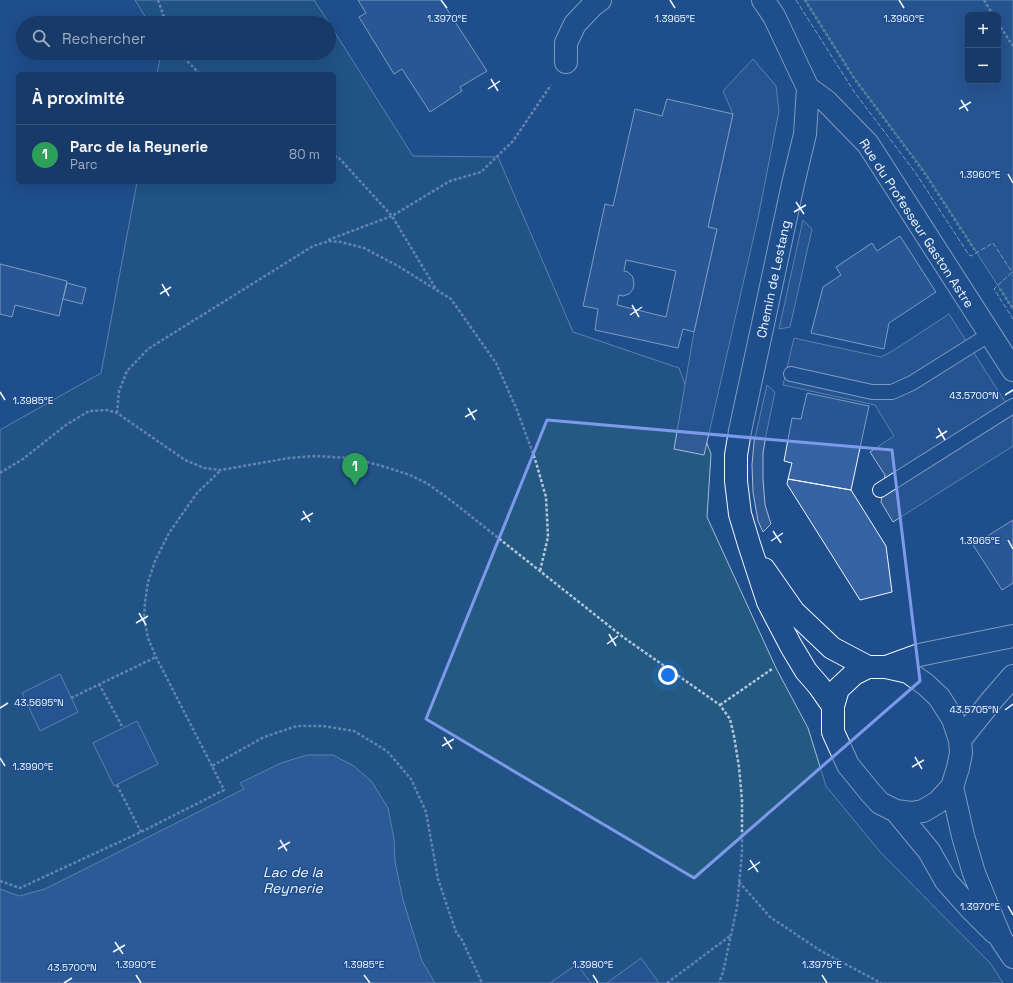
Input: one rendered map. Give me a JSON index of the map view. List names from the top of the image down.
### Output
{
  "streets": {
    "street": ["Rue du Professeur Gaston Astre", "Chemin de Lestang"]
  },
  "crossings": [
    ["Rue du Professeur Gaston Astre", "Chemin de Lestang"]
  ],
  "water": ["Lac de la Reynerie"],
  "page": {
    "map_buttons": ["+", "−"],
    "search": "Rechercher",
    "heading": "À proximité",
    "list": [
      {
        "mark": "1",
        "name": "Parc de la Reynerie",
        "note": "Parc",
        "value": "80 m"
      }
    ],
    "pins": "1"
  },
  "coordinates": [
    "1.3970°E",
    "1.3965°E",
    "1.3960°E",
    "43.5700°N",
    "1.3985°E",
    "43.5695°N",
    "43.5705°N",
    "1.3990°E",
    "1.3980°E",
    "1.3975°E"
  ]
}
